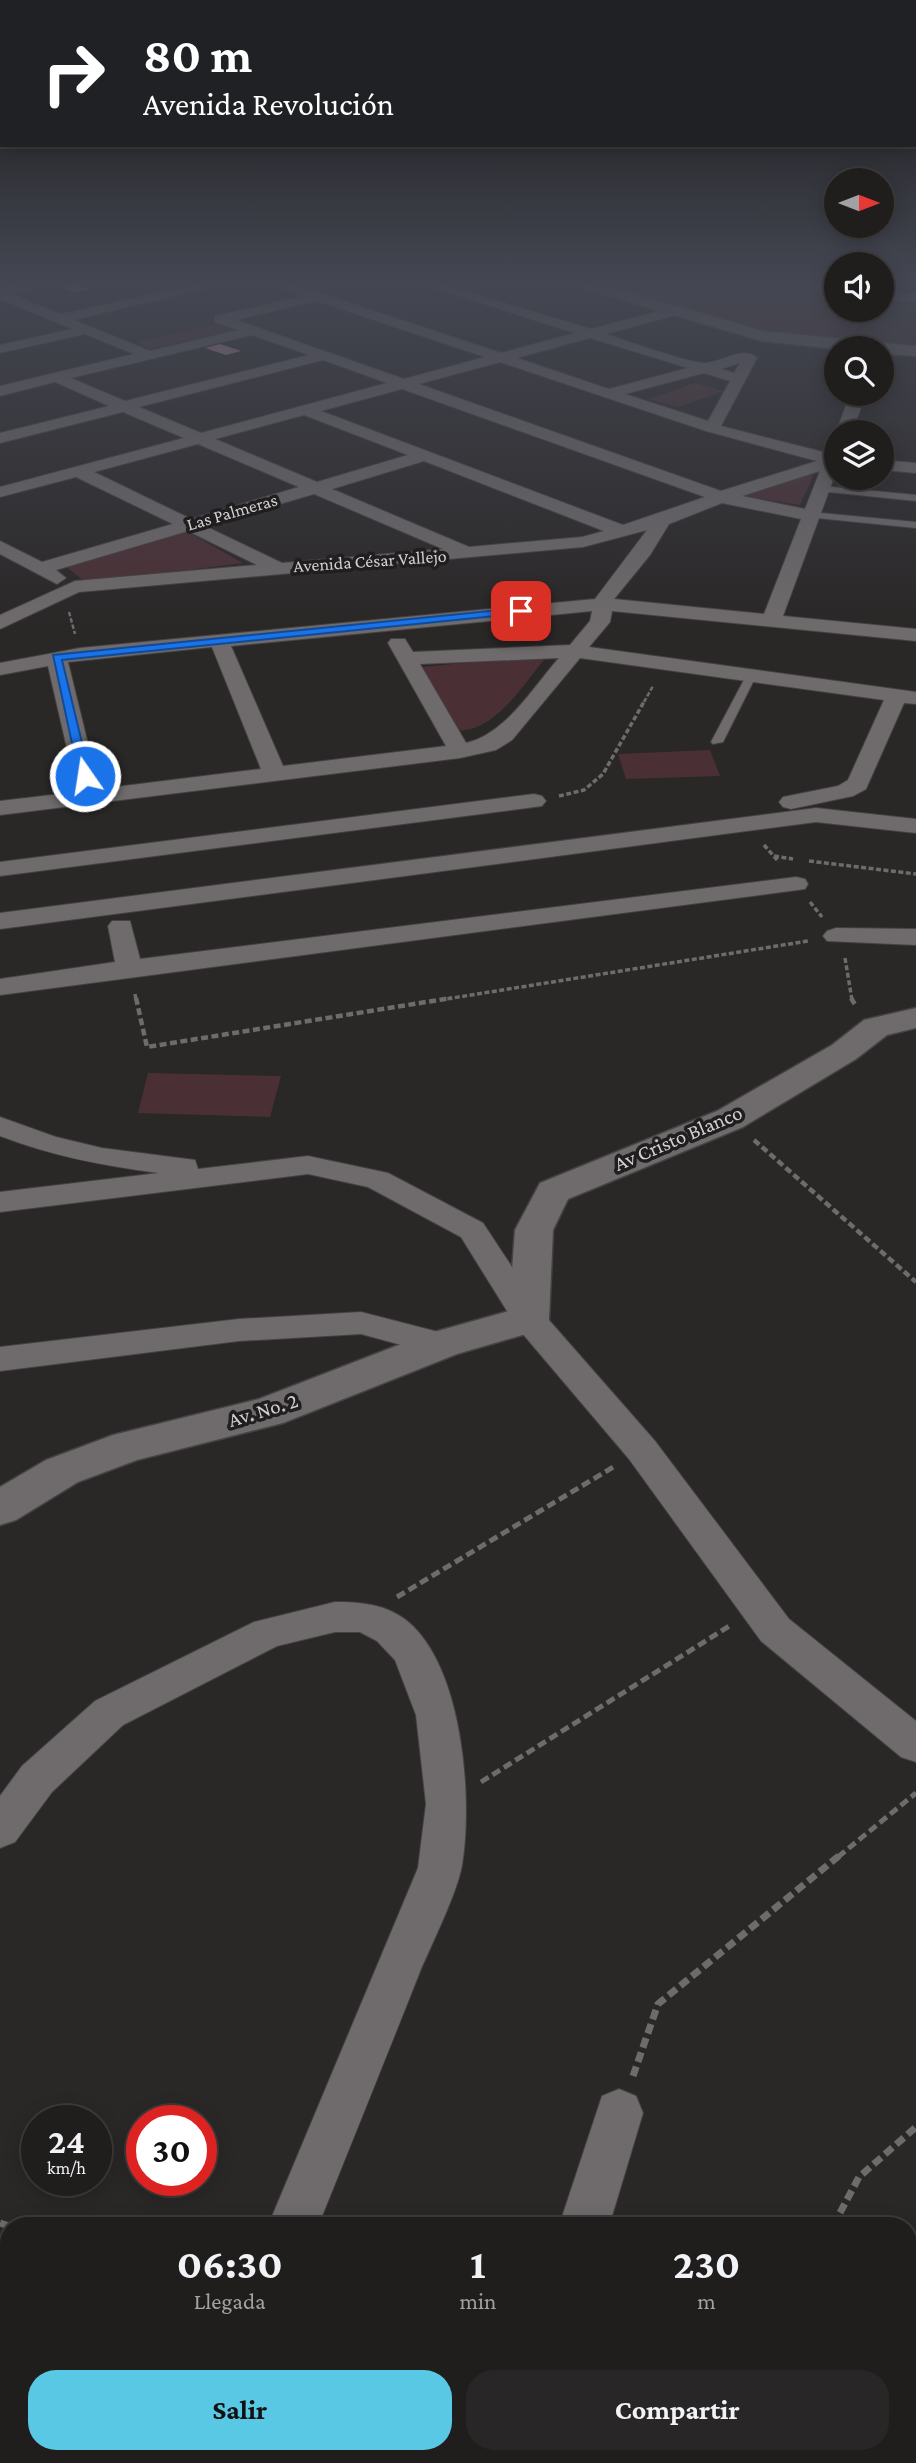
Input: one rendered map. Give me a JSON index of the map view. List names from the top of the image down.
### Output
{
  "streets": {
    "street": [
      "Las Palmeras",
      "Avenida César Vallejo",
      "Av Cristo Blanco",
      "Av. No. 2"
    ]
  },
  "crossings": [
    ["Av Cristo Blanco", "Av. No. 2"]
  ],
  "north": "right",
  "page": {
    "turn": ["80 m", "Avenida Revolución"],
    "speed": "24 km/h",
    "limit": "30",
    "eta": [
      "06:30",
      "Llegada",
      "1",
      "min",
      "230",
      "m"
    ],
    "buttons": ["Salir", "Compartir"]
  }
}
